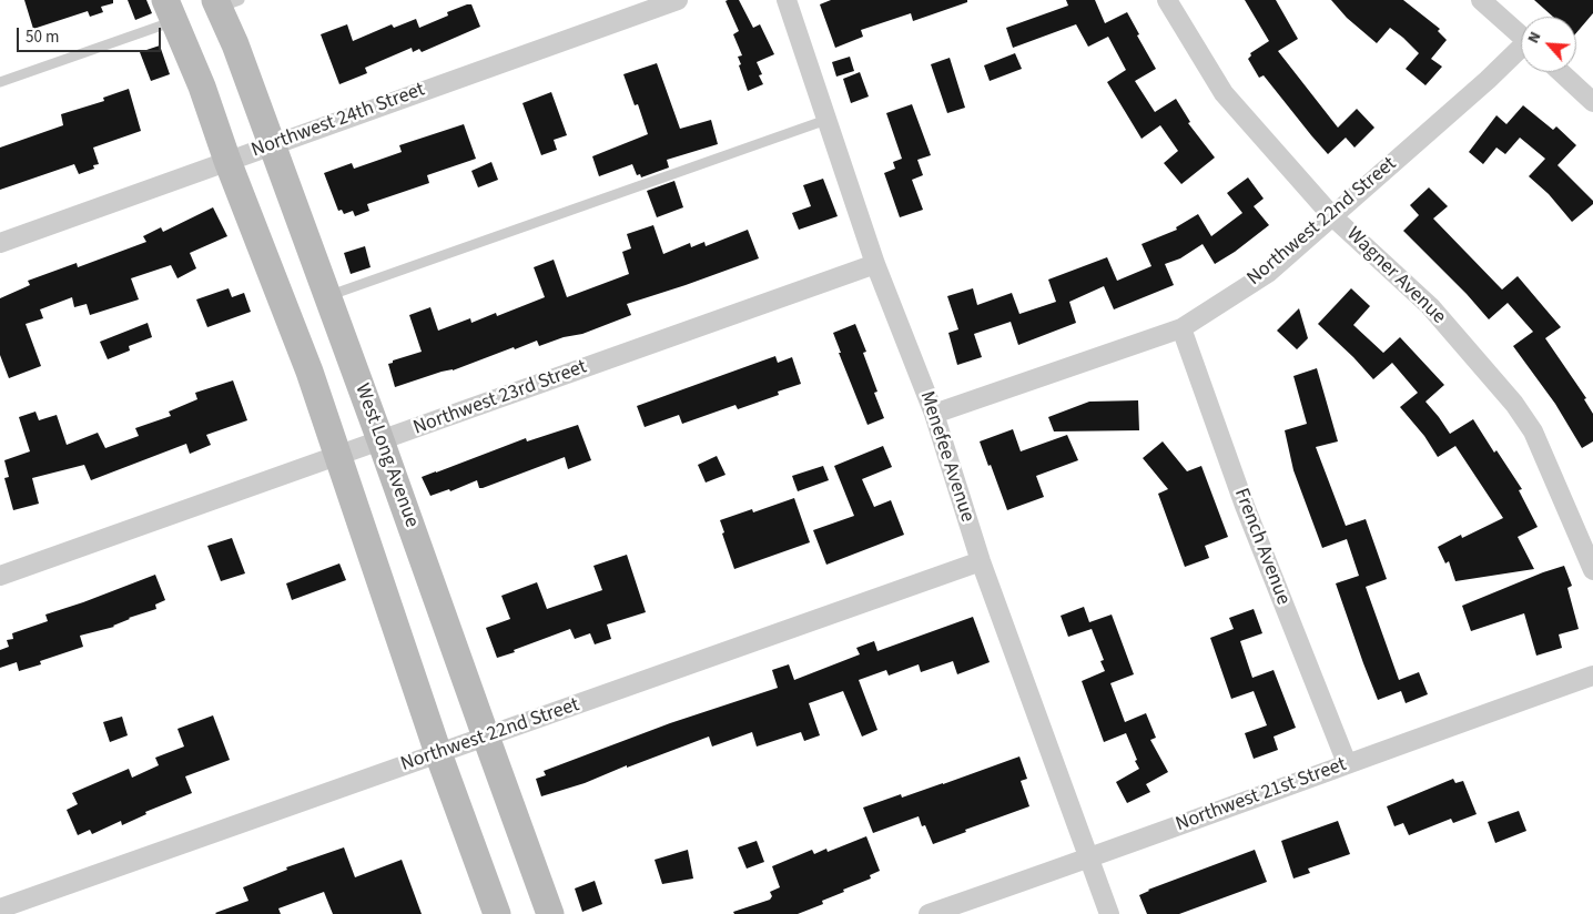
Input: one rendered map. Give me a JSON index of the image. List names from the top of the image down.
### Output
{
  "streets": {
    "main road": ["West Long Avenue"],
    "street": [
      "Northwest 24th Street",
      "Northwest 22nd Street",
      "Wagner Avenue",
      "Northwest 23rd Street",
      "Menefee Avenue",
      "French Avenue",
      "Northwest 21st Street"
    ]
  },
  "crossings": [
    ["Northwest 24th Street", "West Long Avenue"],
    ["Northwest 22nd Street", "Wagner Avenue"],
    ["Northwest 22nd Street", "West Long Avenue"],
    ["Northwest 22nd Street", "Menefee Avenue"],
    ["Northwest 22nd Street", "French Avenue"],
    ["Northwest 23rd Street", "West Long Avenue"],
    ["Northwest 23rd Street", "Menefee Avenue"],
    ["Menefee Avenue", "Northwest 21st Street"],
    ["French Avenue", "Northwest 21st Street"]
  ],
  "scale_bar": "50 m",
  "north": "top left"
}
